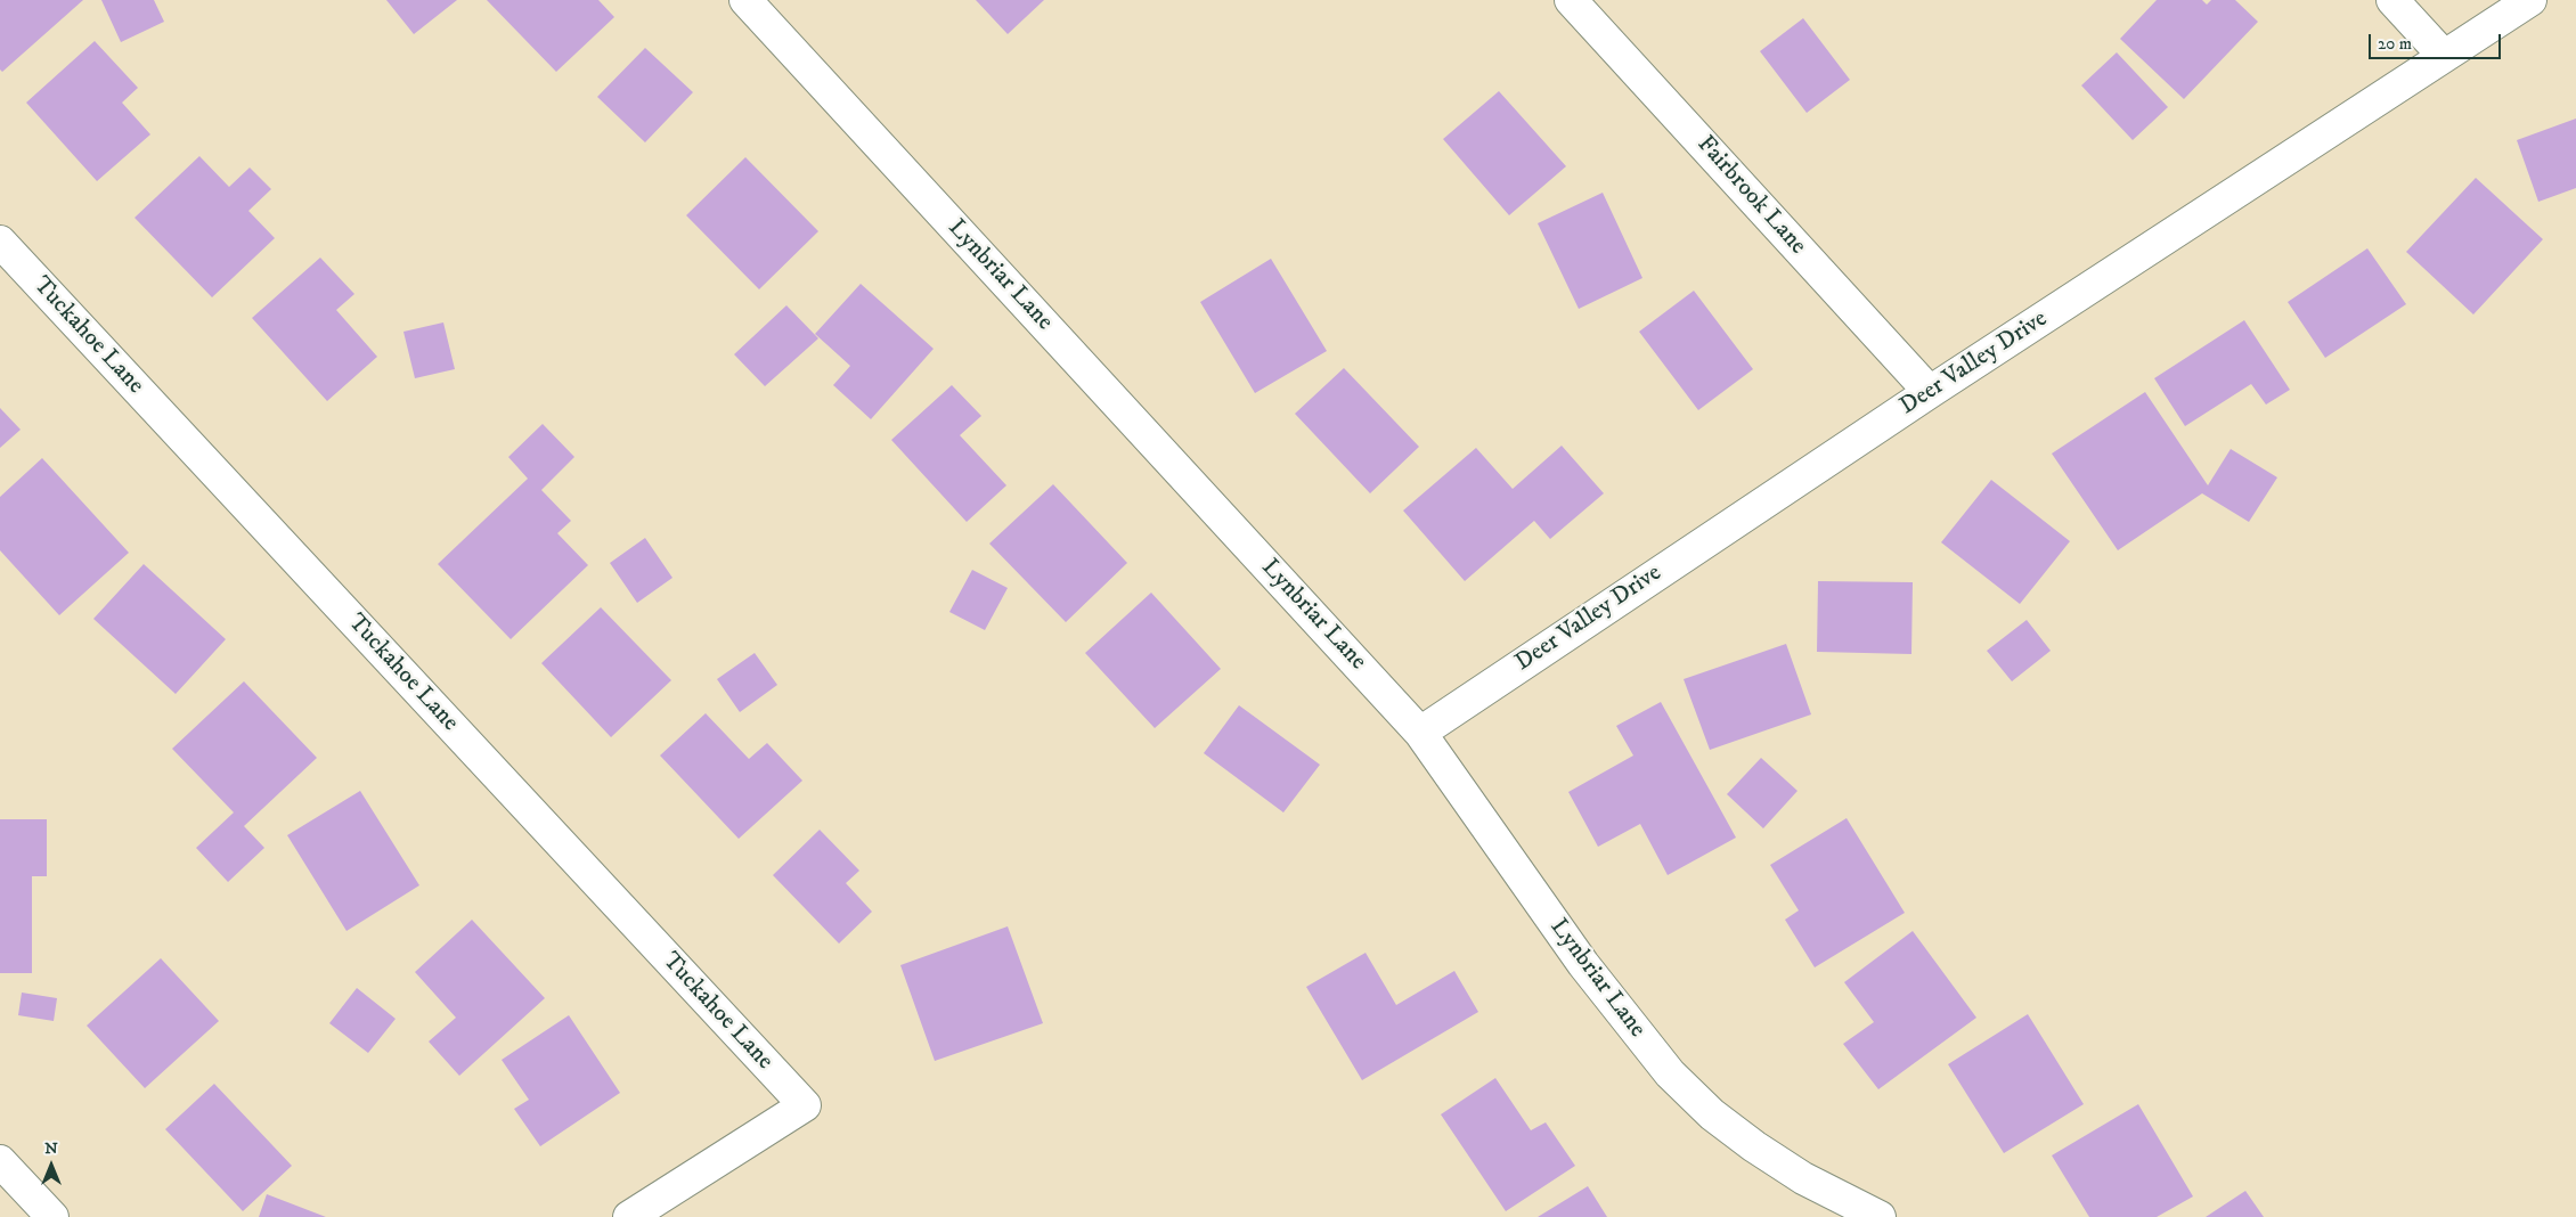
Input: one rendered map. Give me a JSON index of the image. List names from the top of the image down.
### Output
{
  "streets": {
    "street": [
      "Fairbrook Lane",
      "Lynbriar Lane",
      "Tuckahoe Lane",
      "Deer Valley Drive"
    ]
  },
  "crossings": [
    ["Fairbrook Lane", "Deer Valley Drive"],
    ["Lynbriar Lane", "Deer Valley Drive"]
  ],
  "scale_bar": "20 m",
  "north": "top"
}
